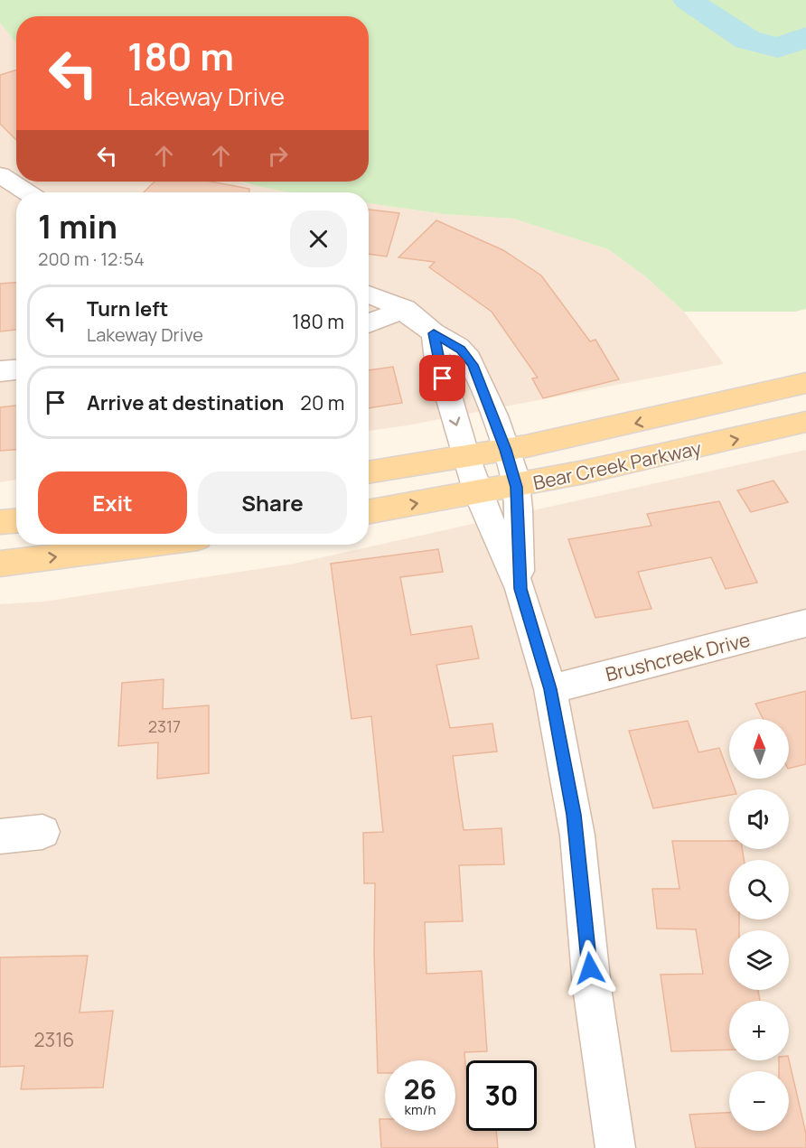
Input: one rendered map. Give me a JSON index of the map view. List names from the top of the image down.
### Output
{
  "streets": {
    "main road": ["Bear Creek Parkway"],
    "street": ["Brushcreek Drive"]
  },
  "house_numbers": ["2317", "2316"],
  "north": "top",
  "page": {
    "turn": ["180 m", "Lakeway Drive"],
    "heading": ["1 min", "200 m · 12:54"],
    "list": [
      {
        "name": "Turn left",
        "note": "Lakeway Drive",
        "value": "180 m"
      },
      {
        "name": "Arrive at destination",
        "value": "20 m"
      }
    ],
    "buttons": ["Exit", "Share"],
    "map_buttons": ["+", "−"],
    "speed": "26 km/h",
    "limit": "30"
  }
}
